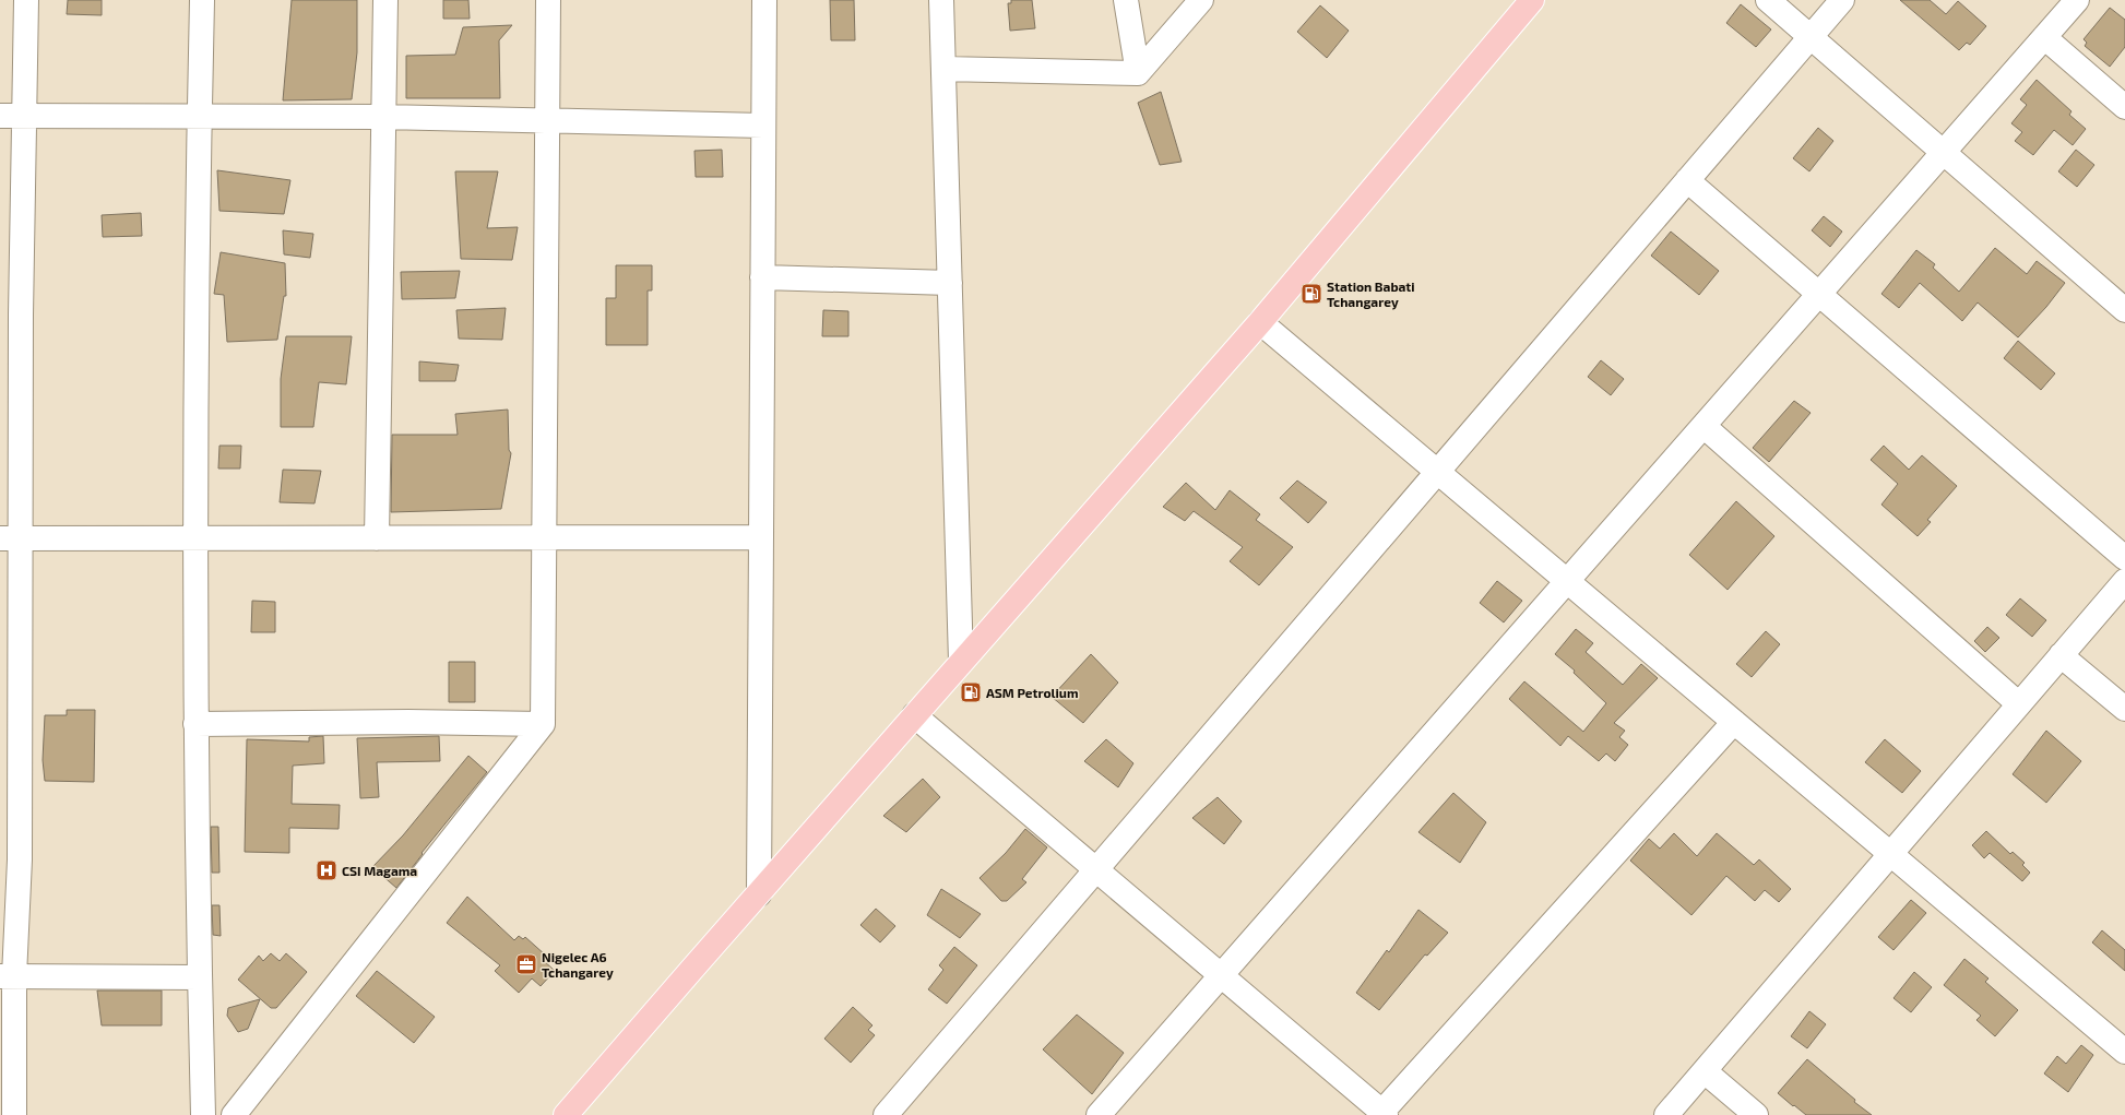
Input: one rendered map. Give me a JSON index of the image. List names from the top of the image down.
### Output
{
  "places": {
    "fuel station": ["Station Babati Tchangarey", "ASM Petrolium"],
    "hospital": ["CSI Magama"],
    "office": ["Nigelec A6 Tchangarey"]
  }
}
